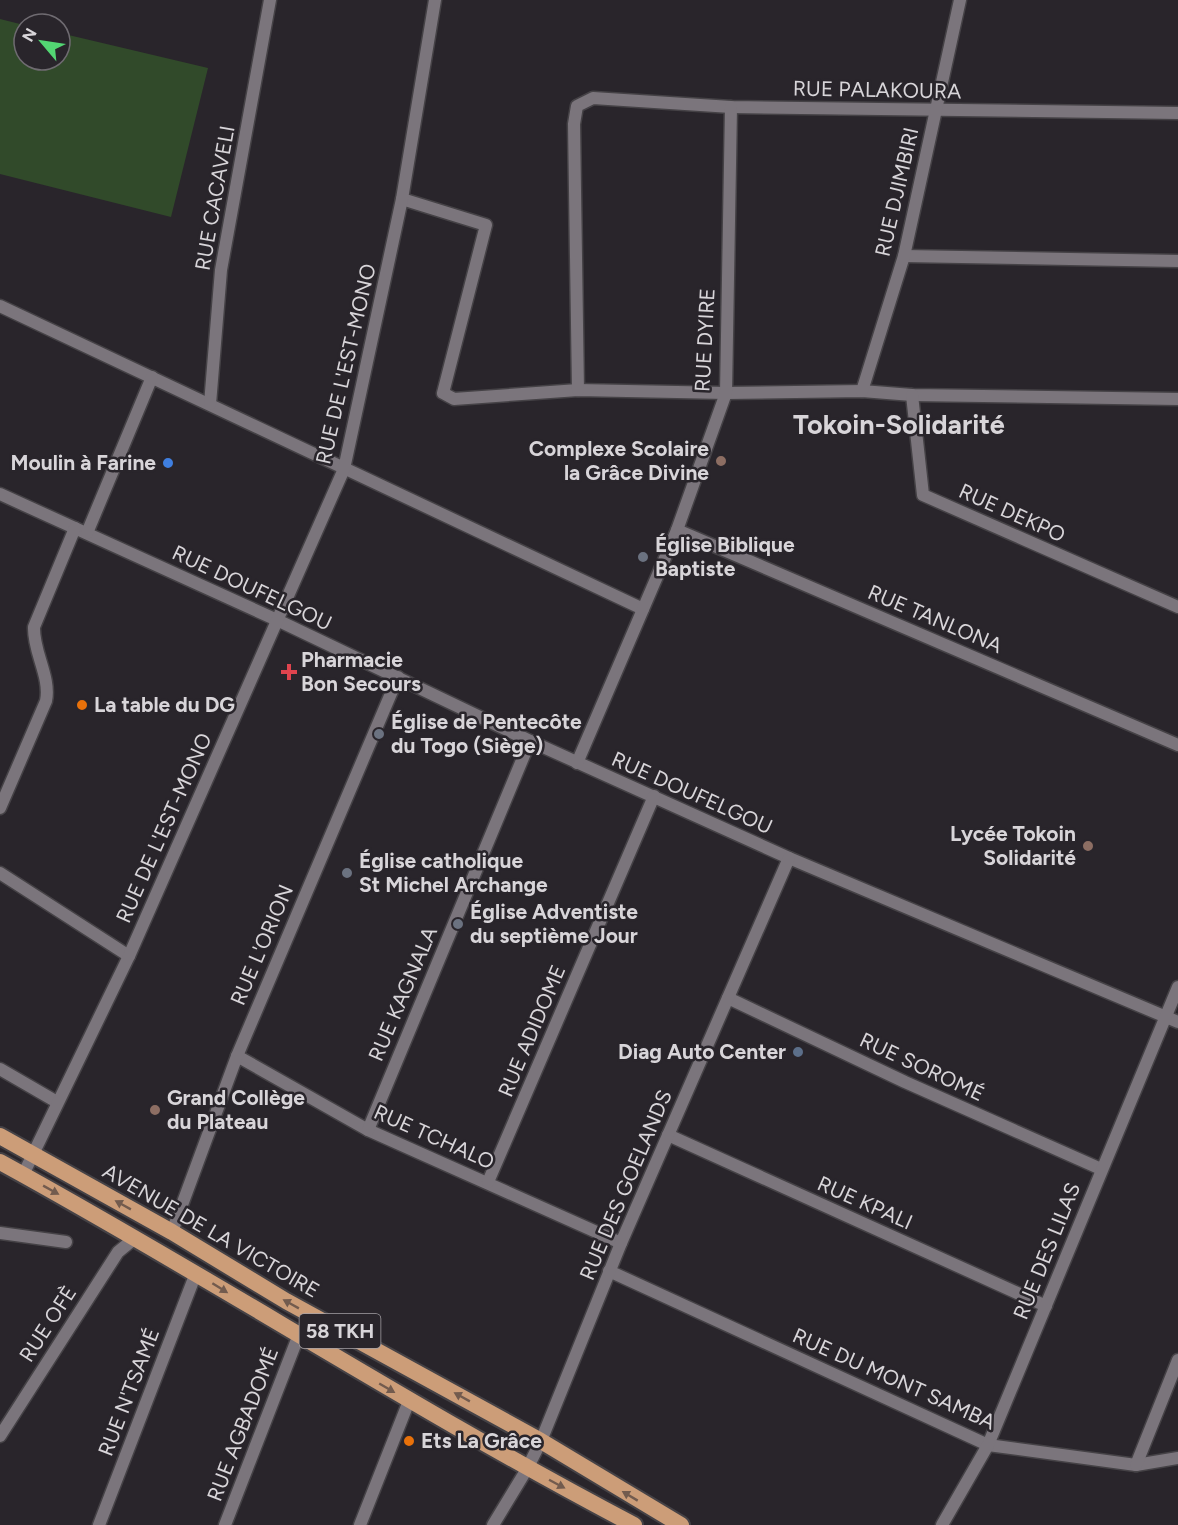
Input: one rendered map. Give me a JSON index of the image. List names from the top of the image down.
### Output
{
  "streets": {
    "highway": ["AVENUE DE LA VICTOIRE", "58 TKH"],
    "street": [
      "RUE PALAKOURA",
      "RUE DJIMBIRI",
      "RUE CACAVELI",
      "RUE DYIRE",
      "RUE DE L'EST-MONO",
      "RUE DEKPO",
      "RUE DOUFELGOU",
      "RUE TANLONA",
      "RUE L'ORION",
      "RUE KAGNALA",
      "RUE ADIDOME",
      "RUE SOROMÉ",
      "RUE TCHALO",
      "RUE DES GOELANDS",
      "RUE KPALI",
      "RUE DES LILAS",
      "RUE OFÈ",
      "RUE DU MONT SAMBA",
      "RUE N'TSAMÉ",
      "RUE AGBADOMÉ"
    ]
  },
  "crossings": [
    ["RUE PALAKOURA", "RUE DJIMBIRI"],
    ["RUE PALAKOURA", "RUE DYIRE"],
    ["RUE DYIRE", "RUE DOUFELGOU"],
    ["RUE DYIRE", "RUE TANLONA"],
    ["RUE DE L'EST-MONO", "RUE DOUFELGOU"],
    ["RUE DE L'EST-MONO", "AVENUE DE LA VICTOIRE"],
    ["RUE DOUFELGOU", "RUE L'ORION"],
    ["RUE DOUFELGOU", "RUE KAGNALA"],
    ["RUE DOUFELGOU", "RUE ADIDOME"],
    ["RUE DOUFELGOU", "RUE DES GOELANDS"],
    ["RUE DOUFELGOU", "RUE DES LILAS"],
    ["RUE L'ORION", "RUE TCHALO"],
    ["RUE L'ORION", "AVENUE DE LA VICTOIRE"],
    ["RUE KAGNALA", "RUE TCHALO"],
    ["RUE ADIDOME", "RUE TCHALO"],
    ["RUE SOROMÉ", "RUE DES GOELANDS"],
    ["RUE SOROMÉ", "RUE DES LILAS"],
    ["RUE TCHALO", "RUE DES GOELANDS"],
    ["RUE DES GOELANDS", "RUE KPALI"],
    ["RUE DES GOELANDS", "AVENUE DE LA VICTOIRE"],
    ["RUE DES GOELANDS", "RUE DU MONT SAMBA"],
    ["RUE KPALI", "RUE DES LILAS"],
    ["AVENUE DE LA VICTOIRE", "RUE OFÈ"],
    ["AVENUE DE LA VICTOIRE", "RUE N'TSAMÉ"],
    ["AVENUE DE LA VICTOIRE", "RUE AGBADOMÉ"],
    ["RUE DES LILAS", "RUE DU MONT SAMBA"]
  ],
  "districts": ["Tokoin-Solidarité"],
  "places": {
    "other": [
      "Complexe Scolaire la Grâce Divine",
      "Moulin à Farine",
      "Église Biblique Baptiste",
      "La table du DG",
      "Église de Pentecôte du Togo (Siège)",
      "Lycée Tokoin Solidarité",
      "Église catholique St Michel Archange",
      "Église Adventiste du septième Jour",
      "Diag Auto Center",
      "Grand Collège du Plateau",
      "Ets La Grâce"
    ],
    "health": ["Pharmacie Bon Secours"]
  },
  "north": "top left"
}
